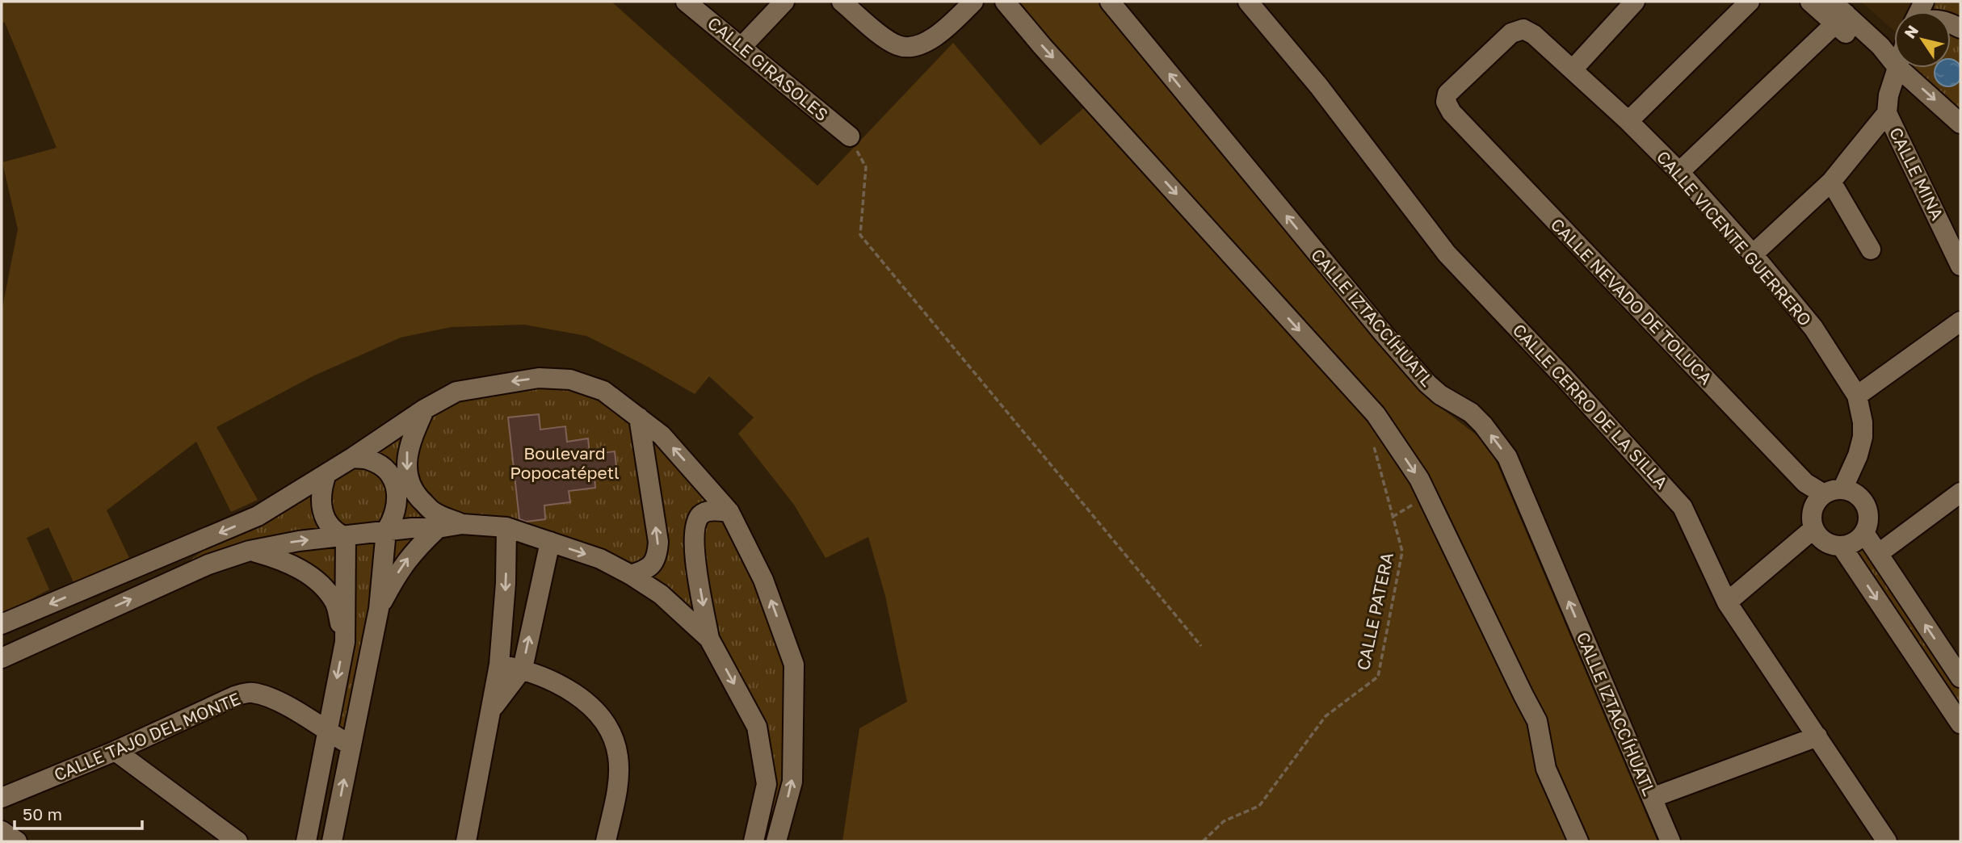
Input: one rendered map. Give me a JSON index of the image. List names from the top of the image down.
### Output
{
  "streets": {
    "street": [
      "CALLE GIRASOLES",
      "CALLE MINA",
      "CALLE VICENTE GUERRERO",
      "CALLE NEVADO DE TOLUCA",
      "CALLE IZTACCÍHUATL",
      "CALLE CERRO DE LA SILLA",
      "CALLE TAJO DEL MONTE"
    ],
    "path": ["CALLE PATERA"]
  },
  "crossings": [
    ["CALLE VICENTE GUERRERO", "CALLE NEVADO DE TOLUCA"]
  ],
  "parks": ["Boulevard Popocatépetl"],
  "scale_bar": "50 m",
  "north": "top left"
}
